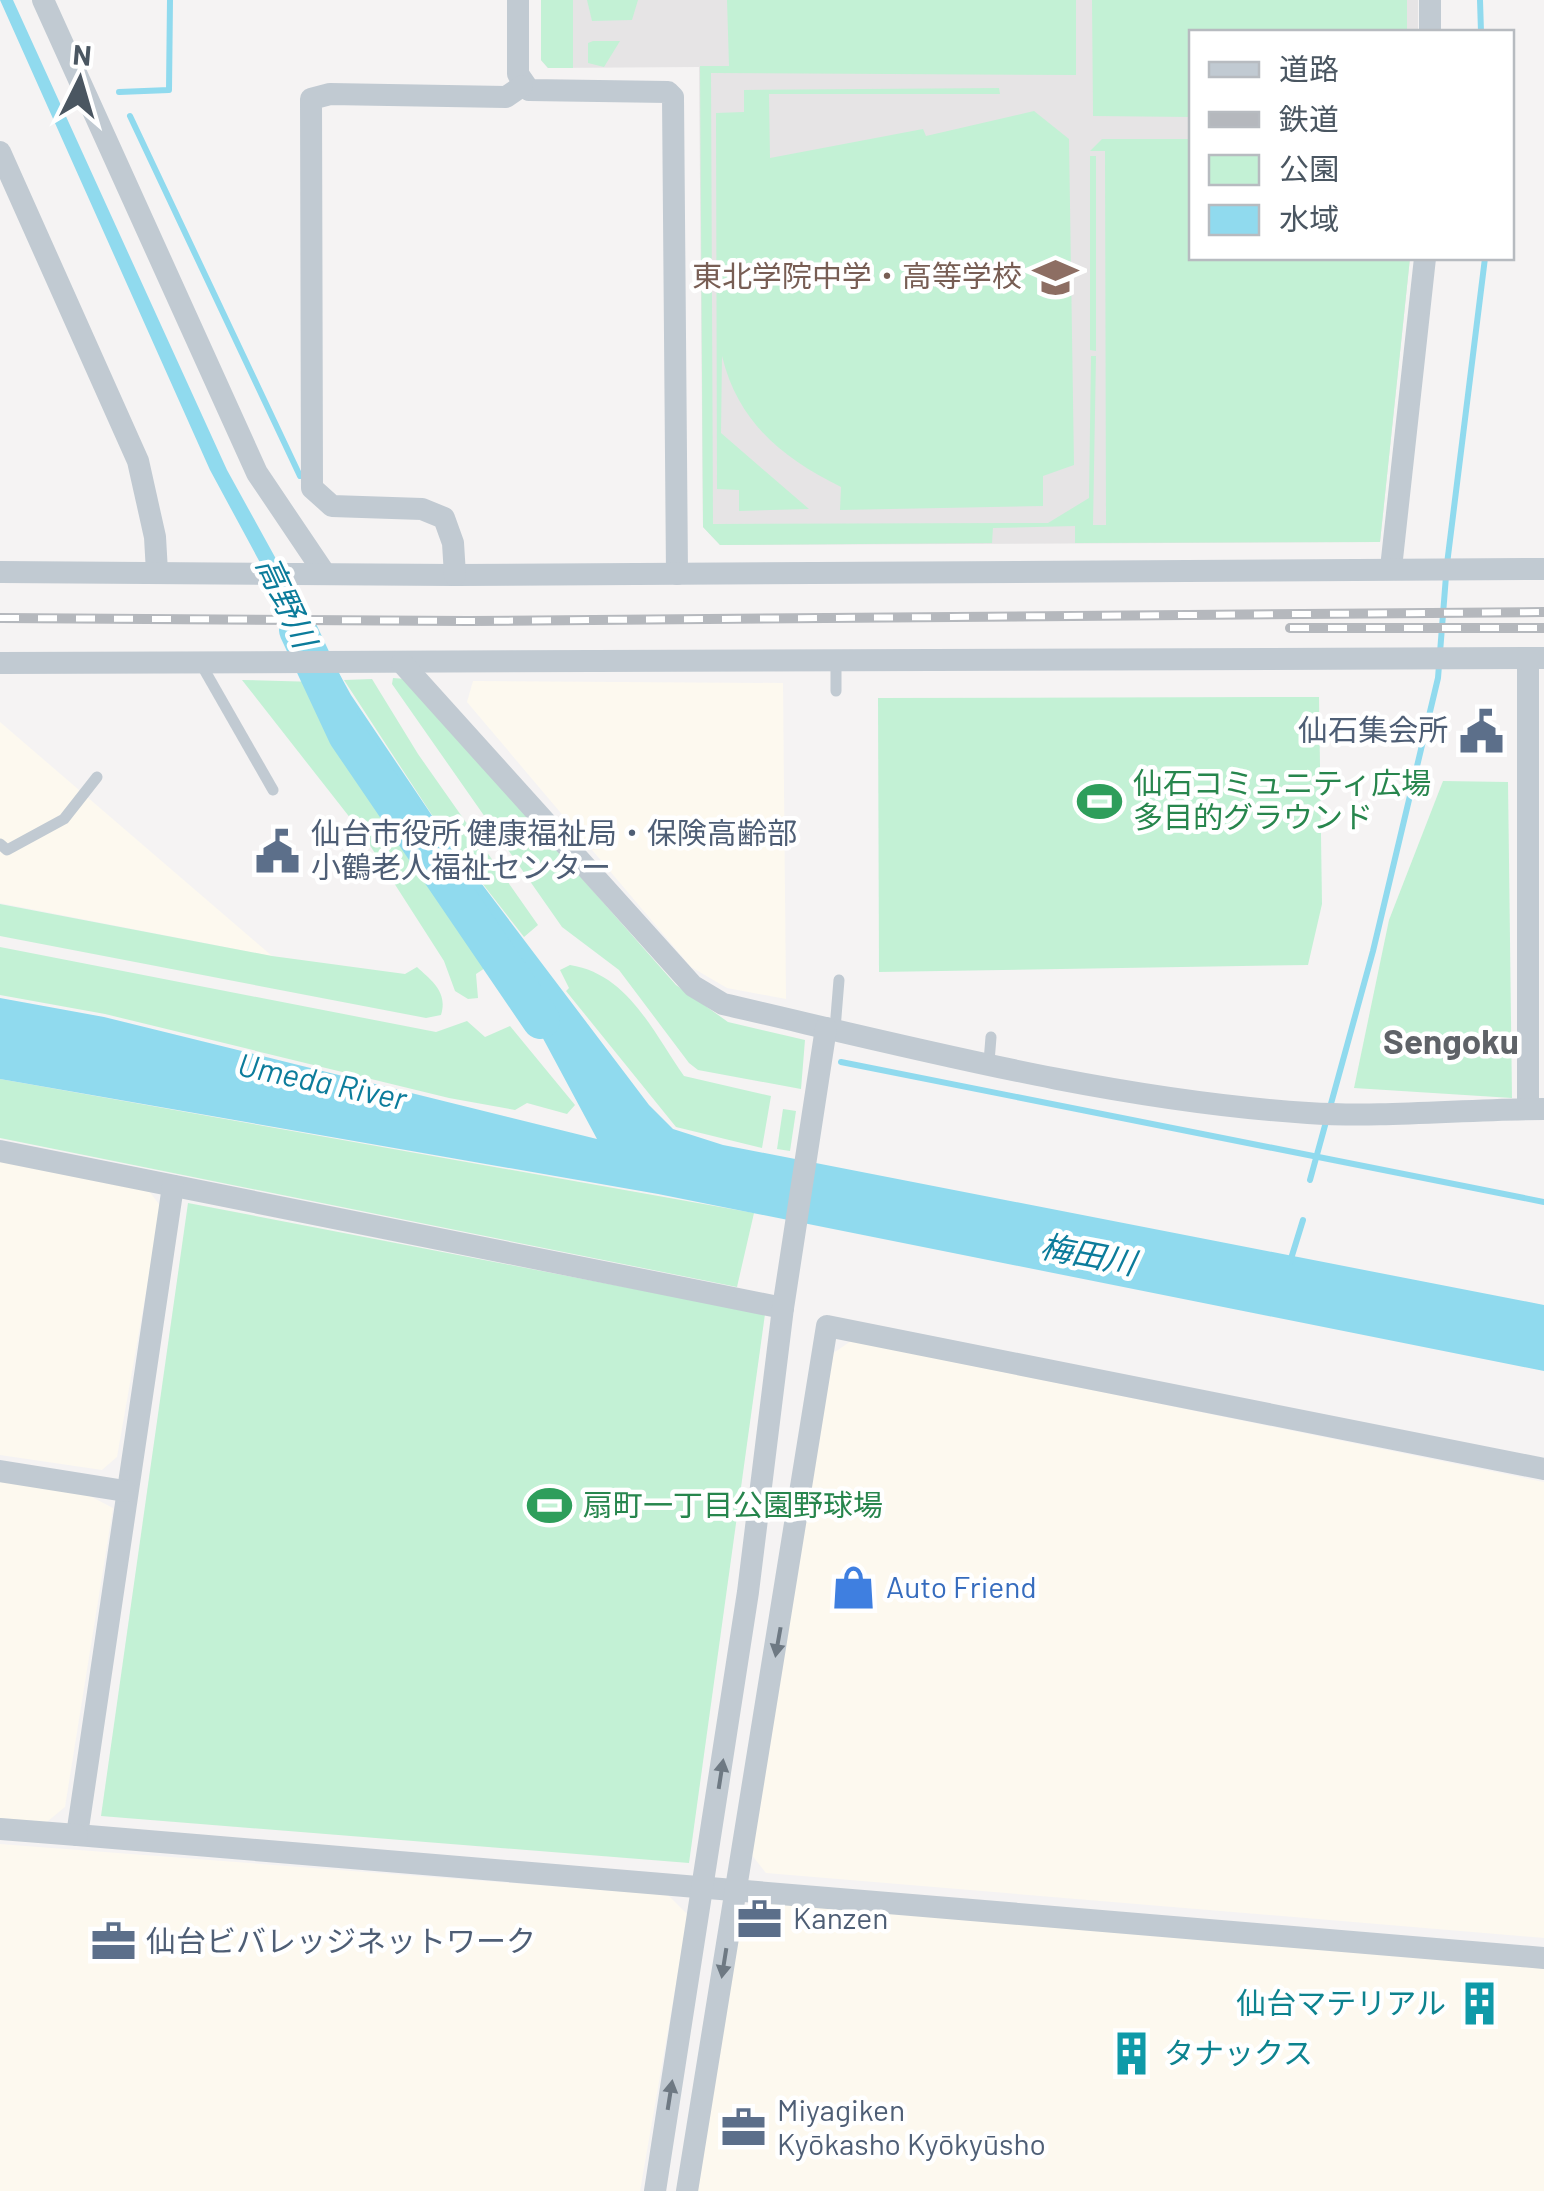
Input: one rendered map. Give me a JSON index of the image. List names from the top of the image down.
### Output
{
  "districts": ["Sengoku"],
  "water": ["高野川", "Umeda River", "梅田川"],
  "places": {
    "school or university": ["東北学院中学・高等学校"],
    "public building": ["仙石集会所", "仙台市役所 健康福祉局・保険高齢部 小鶴老人福祉センター"],
    "sports": ["仙石コミュニティ広場 多目的グラウンド", "扇町一丁目公園野球場"],
    "shop": ["Auto Friend"],
    "office": ["Kanzen", "仙台ビバレッジネットワーク", "Miyagiken Kyōkasho Kyōkyūsho"],
    "building": ["仙台マテリアル", "タナックス"]
  },
  "legend": [
    "道路",
    "鉄道",
    "公園",
    "水域"
  ],
  "north": "top"
}
